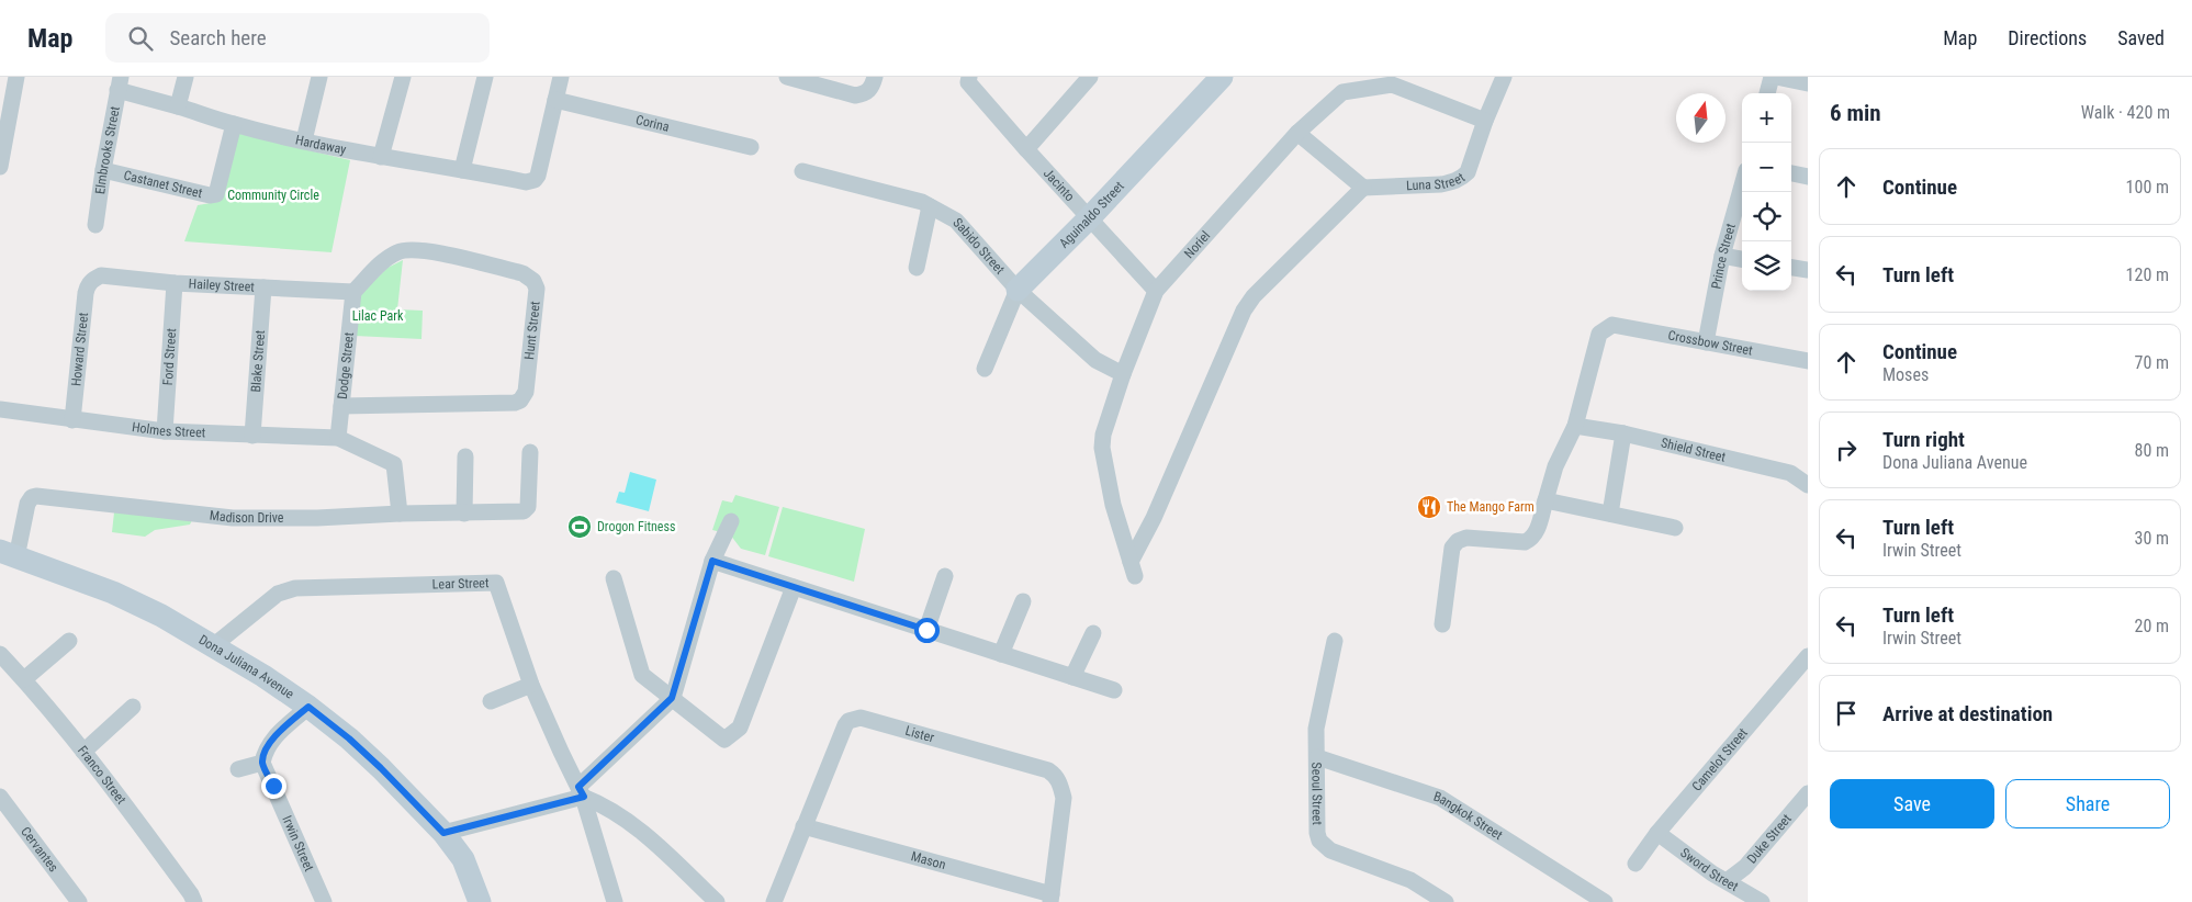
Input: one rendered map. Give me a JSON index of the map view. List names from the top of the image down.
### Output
{
  "streets": {
    "street": [
      "Corina",
      "Hardaway",
      "Elmbrooks Street",
      "Luna Street",
      "Castanet Street",
      "Jacinto",
      "Aguinaldo Street",
      "Noriel",
      "Sabido Street",
      "Prince Street",
      "Hailey Street",
      "Hunt Street",
      "Crossbow Street",
      "Howard Street",
      "Ford Street",
      "Blake Street",
      "Dodge Street",
      "Holmes Street",
      "Shield Street",
      "Madison Drive",
      "Lear Street",
      "Dona Juliana Avenue",
      "Lister",
      "Camelot Street",
      "Franco Street",
      "Seoul Street",
      "Bangkok Street",
      "Duke Street",
      "Irwin Street",
      "Cervantes",
      "Mason",
      "Sword Street"
    ]
  },
  "crossings": [
    ["Corina", "Hardaway"],
    ["Hardaway", "Elmbrooks Street"],
    ["Hardaway", "Castanet Street"],
    ["Elmbrooks Street", "Castanet Street"],
    ["Luna Street", "Noriel"],
    ["Jacinto", "Aguinaldo Street"],
    ["Jacinto", "Noriel"],
    ["Aguinaldo Street", "Sabido Street"],
    ["Noriel", "Sabido Street"],
    ["Prince Street", "Crossbow Street"],
    ["Hailey Street", "Hunt Street"],
    ["Hailey Street", "Howard Street"],
    ["Hailey Street", "Ford Street"],
    ["Hailey Street", "Blake Street"],
    ["Hailey Street", "Dodge Street"],
    ["Hunt Street", "Dodge Street"],
    ["Crossbow Street", "Shield Street"],
    ["Howard Street", "Holmes Street"],
    ["Ford Street", "Holmes Street"],
    ["Blake Street", "Holmes Street"],
    ["Dodge Street", "Holmes Street"],
    ["Madison Drive", "Dona Juliana Avenue"],
    ["Lear Street", "Dona Juliana Avenue"],
    ["Lister", "Mason"],
    ["Camelot Street", "Sword Street"],
    ["Seoul Street", "Bangkok Street"],
    ["Duke Street", "Sword Street"]
  ],
  "parks": ["Community Circle", "Lilac Park"],
  "places": {
    "restaurant": ["The Mango Farm"],
    "sports": ["Drogon Fitness"]
  },
  "north": "top",
  "page": {
    "header": "Map",
    "search": "Search here",
    "nav": ["Map", "Directions", "Saved"],
    "heading": ["6 min", "Walk · 420 m"],
    "map_buttons": ["+", "−"],
    "list": [
      ["Continue", "100 m"],
      ["Turn left", "120 m"],
      ["Continue", "Moses", "70 m"],
      ["Turn right", "Dona Juliana Avenue", "80 m"],
      ["Turn left", "Irwin Street", "30 m"],
      ["Turn left", "Irwin Street", "20 m"],
      "Arrive at destination"
    ],
    "buttons": ["Save", "Share"]
  }
}
